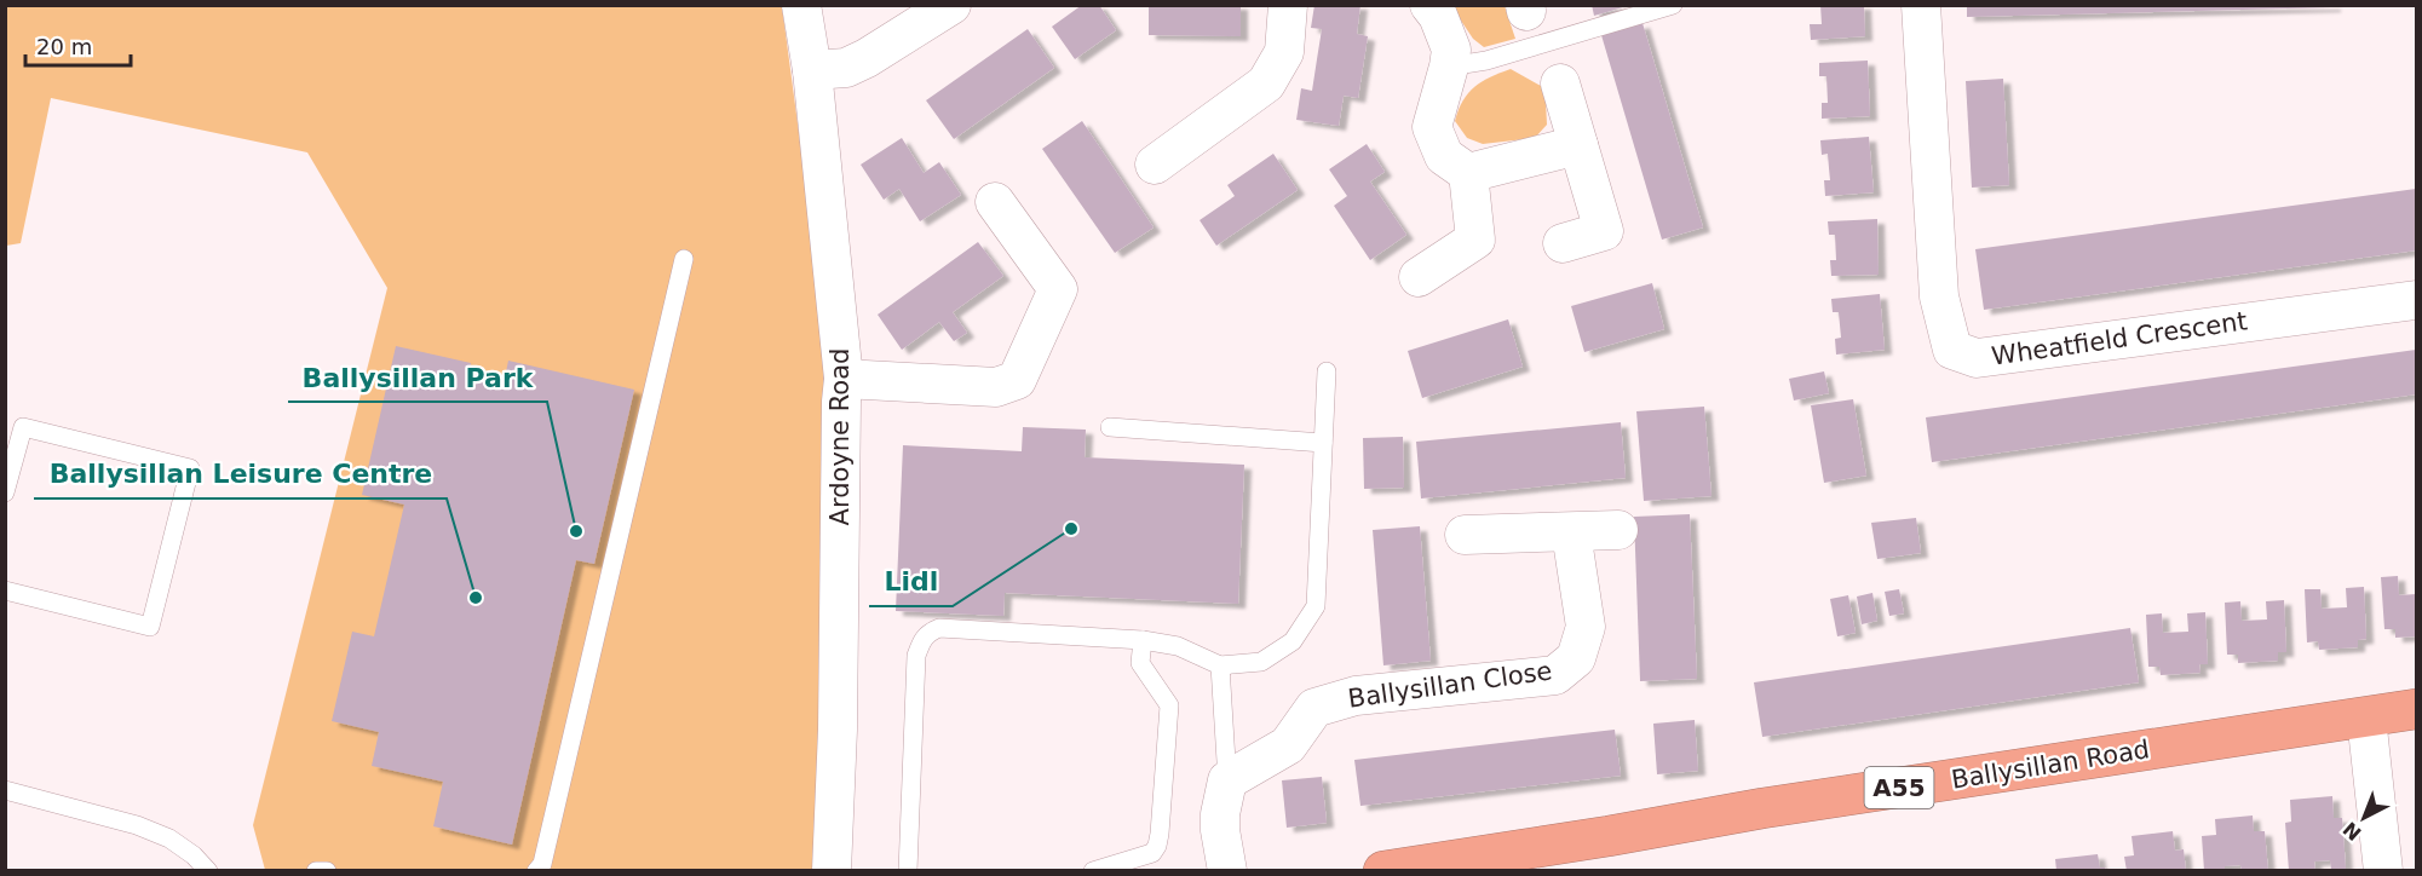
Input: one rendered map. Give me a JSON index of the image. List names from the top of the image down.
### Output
{
  "streets": {
    "highway": ["Ballysillan Road", "A55"],
    "street": ["Wheatfield Crescent", "Ardoyne Road", "Ballysillan Close"]
  },
  "places": ["Lidl", "Ballysillan Park", "Ballysillan Leisure Centre"],
  "scale_bar": "20 m",
  "north": "bottom left"
}
